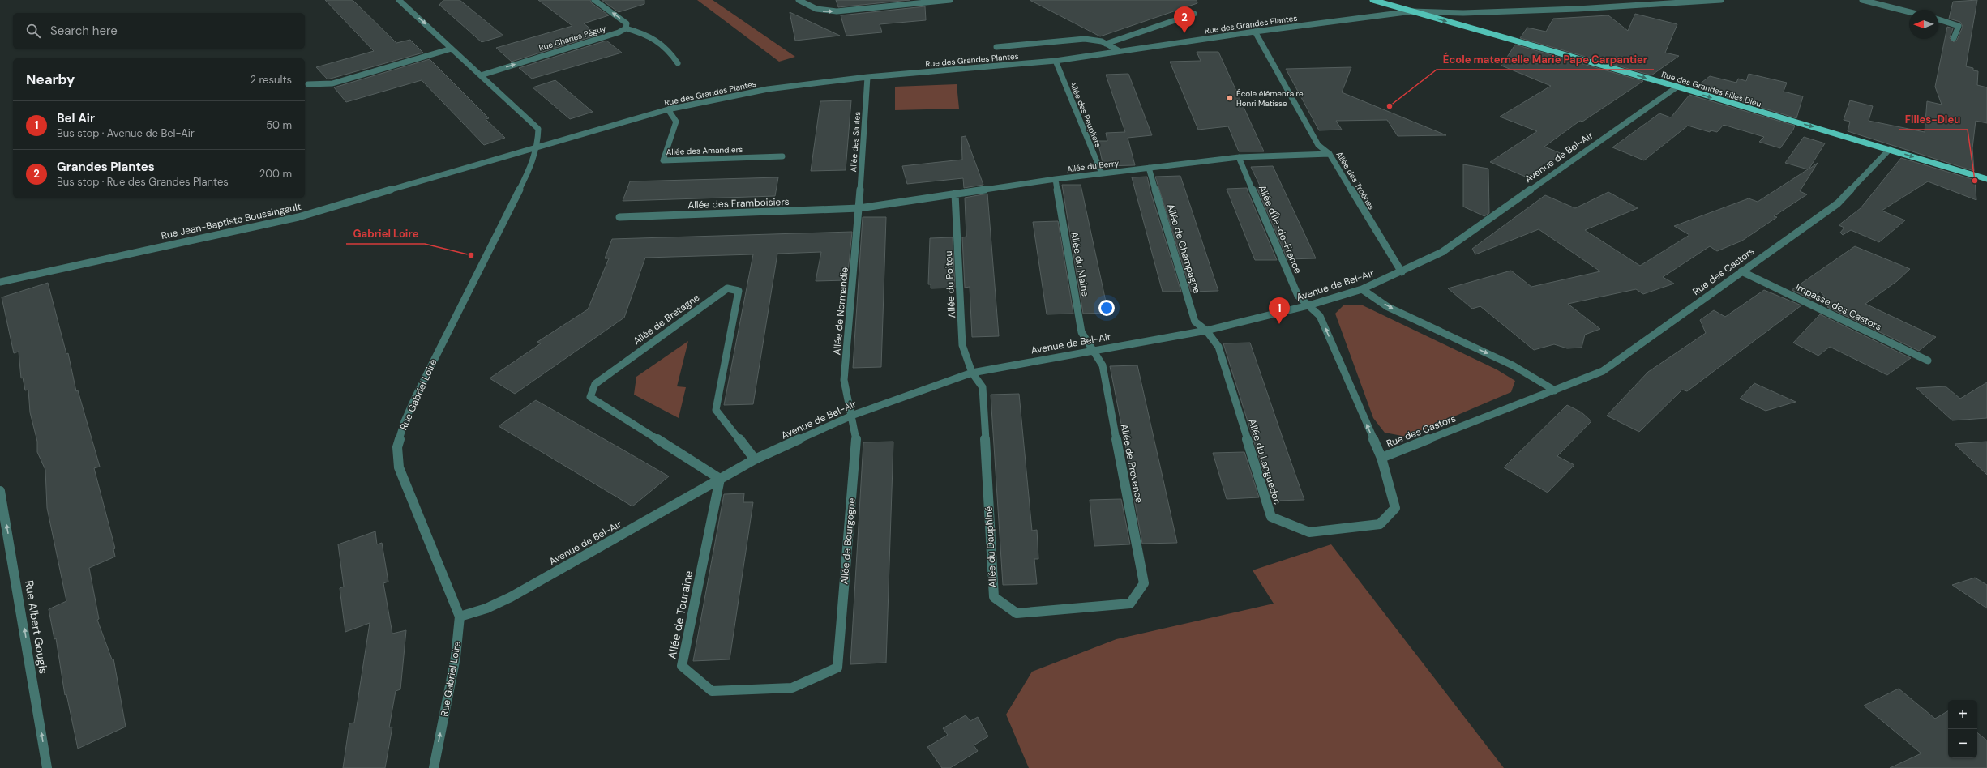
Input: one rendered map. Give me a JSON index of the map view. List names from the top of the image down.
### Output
{
  "streets": {
    "main road": ["Rue des Grandes Filles Dieu"],
    "street": [
      "Rue des Grandes Plantes",
      "Rue Charles Péguy",
      "Allée des Peupliers",
      "Allée des Saules",
      "Allée des Amandiers",
      "Avenue de Bel-Air",
      "Allée du Berry",
      "Allée des Troënes",
      "Allée des Framboisiers",
      "Rue Jean-Baptiste Boussingault",
      "Allée d'Île-de-France",
      "Allée de Champagne",
      "Allée du Maine",
      "Rue des Castors",
      "Allée du Poitou",
      "Impasse des Castors",
      "Allée de Normandie",
      "Allée de Bretagne",
      "Rue Gabriel Loire",
      "Allée du Languedoc",
      "Allée de Provence",
      "Allée de Bourgogne",
      "Allée du Dauphiné",
      "Allée de Touraine",
      "Rue Albert Gougis"
    ]
  },
  "crossings": [
    ["Rue des Grandes Plantes", "Rue des Grandes Filles Dieu"],
    ["Rue des Grandes Plantes", "Allée des Peupliers"],
    ["Rue des Grandes Plantes", "Allée des Saules"],
    ["Rue des Grandes Plantes", "Allée des Amandiers"],
    ["Rue des Grandes Plantes", "Allée des Troënes"],
    ["Rue des Grandes Plantes", "Rue Jean-Baptiste Boussingault"],
    ["Rue des Grandes Plantes", "Rue Gabriel Loire"],
    ["Rue des Grandes Filles Dieu", "Avenue de Bel-Air"],
    ["Rue des Grandes Filles Dieu", "Rue des Castors"],
    ["Allée des Peupliers", "Allée du Berry"],
    ["Allée des Saules", "Allée du Berry"],
    ["Allée des Saules", "Allée des Framboisiers"],
    ["Allée des Saules", "Allée de Normandie"],
    ["Avenue de Bel-Air", "Allée des Troënes"],
    ["Avenue de Bel-Air", "Allée d'Île-de-France"],
    ["Avenue de Bel-Air", "Allée de Champagne"],
    ["Avenue de Bel-Air", "Allée du Maine"],
    ["Avenue de Bel-Air", "Rue des Castors"],
    ["Avenue de Bel-Air", "Allée du Poitou"],
    ["Avenue de Bel-Air", "Allée de Normandie"],
    ["Avenue de Bel-Air", "Allée de Bretagne"],
    ["Avenue de Bel-Air", "Rue Gabriel Loire"],
    ["Avenue de Bel-Air", "Allée du Languedoc"],
    ["Avenue de Bel-Air", "Allée de Provence"],
    ["Avenue de Bel-Air", "Allée de Bourgogne"],
    ["Avenue de Bel-Air", "Allée du Dauphiné"],
    ["Avenue de Bel-Air", "Allée de Touraine"],
    ["Allée du Berry", "Allée des Troënes"],
    ["Allée du Berry", "Allée des Framboisiers"],
    ["Allée du Berry", "Allée d'Île-de-France"],
    ["Allée du Berry", "Allée de Champagne"],
    ["Allée du Berry", "Allée du Maine"],
    ["Allée du Berry", "Allée du Poitou"],
    ["Allée du Berry", "Allée de Normandie"],
    ["Allée des Framboisiers", "Allée de Normandie"],
    ["Rue Jean-Baptiste Boussingault", "Rue Gabriel Loire"],
    ["Allée d'Île-de-France", "Rue des Castors"],
    ["Allée de Champagne", "Allée du Languedoc"],
    ["Allée du Maine", "Allée de Provence"],
    ["Rue des Castors", "Impasse des Castors"],
    ["Rue des Castors", "Allée du Languedoc"],
    ["Allée du Poitou", "Allée du Dauphiné"],
    ["Allée de Normandie", "Allée de Bourgogne"],
    ["Allée de Bretagne", "Allée de Touraine"],
    ["Allée de Provence", "Allée du Dauphiné"],
    ["Allée de Bourgogne", "Allée de Touraine"]
  ],
  "one_way": ["Rue des Grandes Filles Dieu", "Rue Albert Gougis"],
  "places": [
    "École élémentaire Henri Matisse",
    "École maternelle Marie Pape Carpantier",
    "Filles-Dieu",
    "Gabriel Loire"
  ],
  "north": "left",
  "page": {
    "pins": ["2", "1"],
    "search": "Search here",
    "heading": ["Nearby", "2 results"],
    "list": [
      {
        "mark": "1",
        "name": "Bel Air",
        "note": "Bus stop · Avenue de Bel-Air",
        "value": "50 m"
      },
      {
        "mark": "2",
        "name": "Grandes Plantes",
        "note": "Bus stop · Rue des Grandes Plantes",
        "value": "200 m"
      }
    ],
    "map_buttons": ["+", "−"]
  }
}
